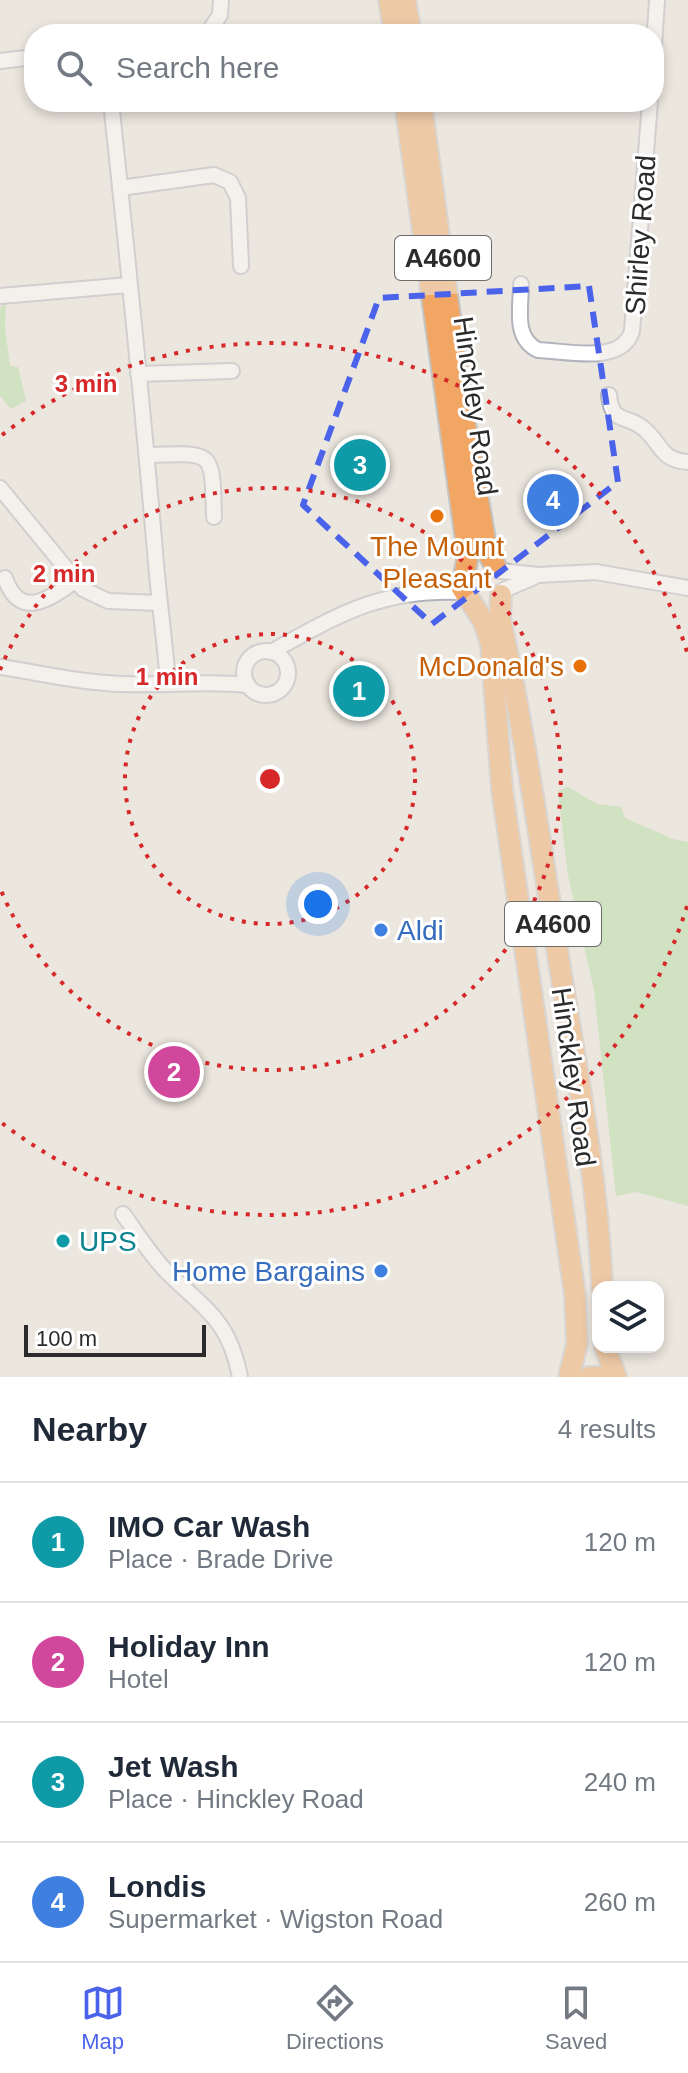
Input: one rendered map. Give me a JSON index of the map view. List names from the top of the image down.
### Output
{
  "streets": {
    "highway": ["A4600", "Hinckley Road"],
    "street": ["Shirley Road"]
  },
  "places": [
    "The Mount Pleasant",
    "McDonald's",
    "Aldi",
    "UPS",
    "Home Bargains"
  ],
  "scale_bar": "100 m",
  "page": {
    "search": "Search here",
    "pins": [
      "3",
      "4",
      "1",
      "2"
    ],
    "scale": "100 m",
    "heading": ["Nearby", "4 results"],
    "list": [
      {
        "mark": "1",
        "name": "IMO Car Wash",
        "note": "Place · Brade Drive",
        "value": "120 m"
      },
      {
        "mark": "2",
        "name": "Holiday Inn",
        "note": "Hotel",
        "value": "120 m"
      },
      {
        "mark": "3",
        "name": "Jet Wash",
        "note": "Place · Hinckley Road",
        "value": "240 m"
      },
      {
        "mark": "4",
        "name": "Londis",
        "note": "Supermarket · Wigston Road",
        "value": "260 m"
      }
    ],
    "nav": ["Map", "Directions", "Saved"]
  },
  "rings": ["3 min", "2 min", "1 min"]
}
